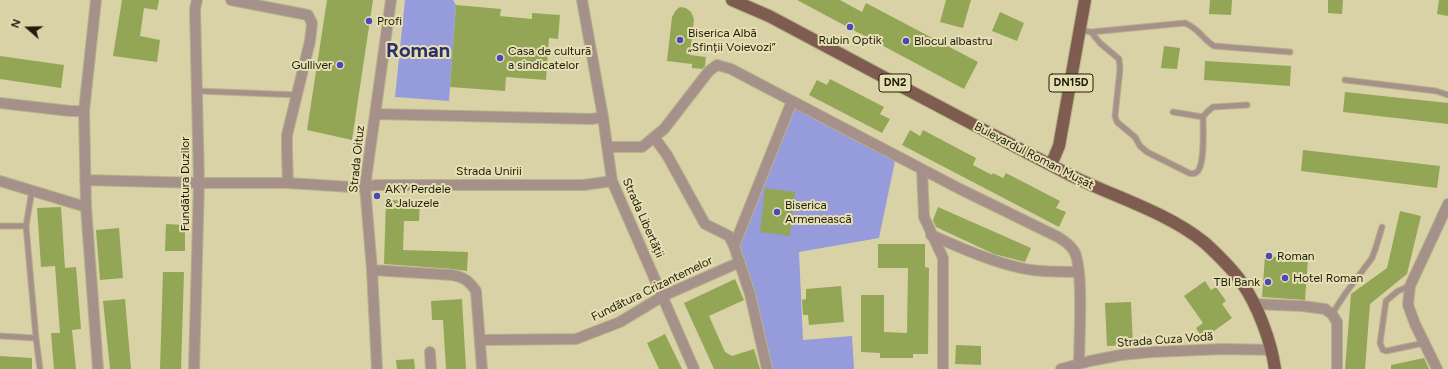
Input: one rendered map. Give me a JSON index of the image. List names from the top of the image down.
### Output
{
  "streets": {
    "main road": ["DN2", "DN15D", "Bulevardul Roman Mușat"],
    "street": [
      "Strada Oituz",
      "Strada Unirii",
      "Fundătura Duzilor",
      "Strada Libertății",
      "Fundătura Crizantemelor",
      "Strada Cuza Vodă"
    ]
  },
  "crossings": [
    ["DN15D", "Bulevardul Roman Mușat"],
    ["Bulevardul Roman Mușat", "Strada Cuza Vodă"],
    ["Strada Oituz", "Strada Unirii"],
    ["Strada Unirii", "Fundătura Duzilor"],
    ["Strada Unirii", "Strada Libertății"],
    ["Strada Libertății", "Fundătura Crizantemelor"]
  ],
  "districts": ["Roman"],
  "places": [
    "Profi",
    "Rubin Optik",
    "Biserica Albă „Sfinții Voievozi”",
    "Blocul albastru",
    "Casa de cultură a sindicatelor",
    "Gulliver",
    "AKY Perdele & Jaluzele",
    "Biserica Armenească",
    "Roman",
    "Hotel Roman",
    "TBI Bank"
  ],
  "north": "left"
}
